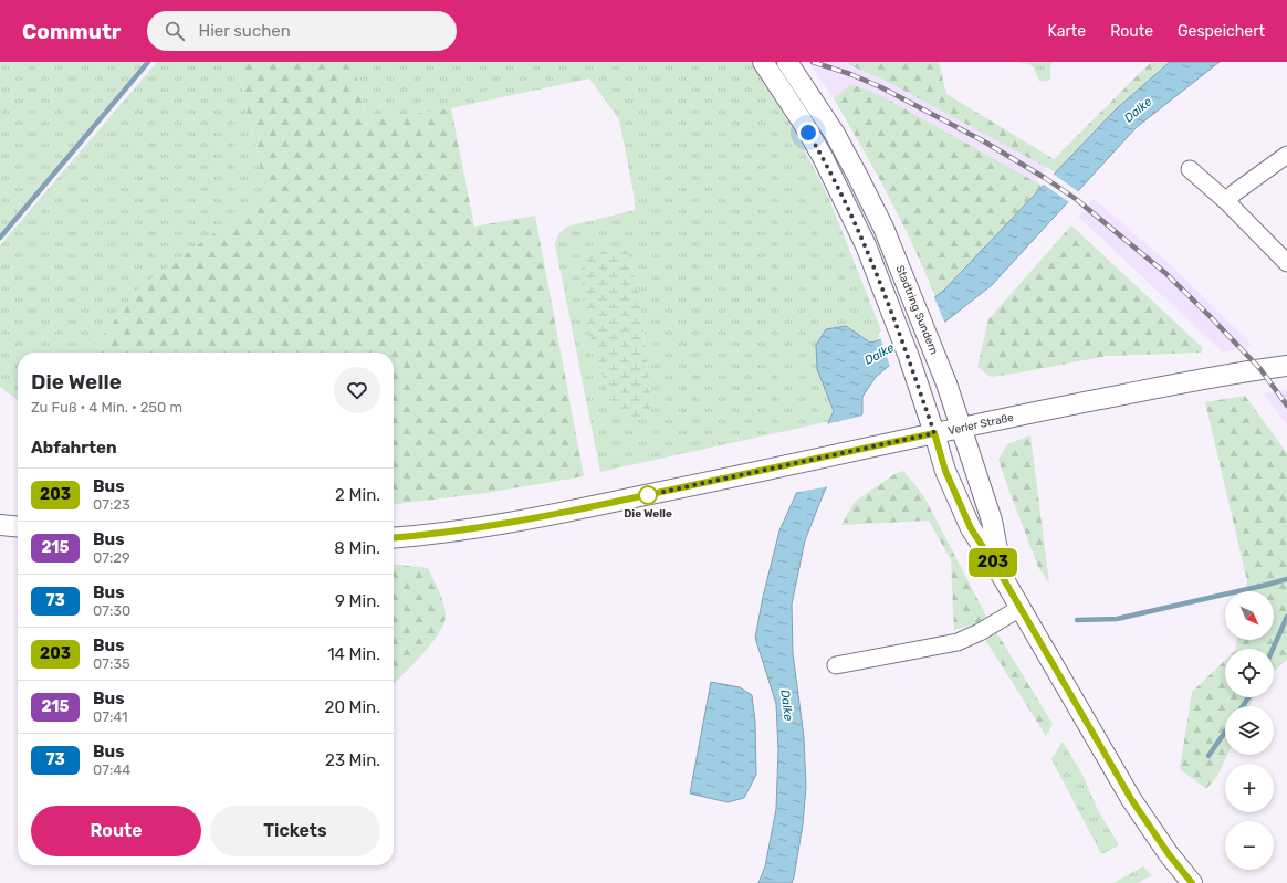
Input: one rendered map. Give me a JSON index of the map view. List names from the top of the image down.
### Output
{
  "streets": {
    "main road": ["Stadtring Sundern", "Verler Straße"]
  },
  "crossings": [
    ["Stadtring Sundern", "Verler Straße"]
  ],
  "water": ["Dalke"],
  "places": ["Die Welle"],
  "lines": ["bus line 203"],
  "north": "bottom right",
  "page": {
    "header": "Commutr",
    "search": "Hier suchen",
    "nav": ["Karte", "Route", "Gespeichert"],
    "on_map": "203",
    "heading": [
      ["Die Welle", "Zu Fuß · 4 Min. · 250 m"],
      "Abfahrten"
    ],
    "list": [
      {
        "mark": "203",
        "name": "Bus",
        "note": "07:23",
        "value": "2 Min."
      },
      {
        "mark": "215",
        "name": "Bus",
        "note": "07:29",
        "value": "8 Min."
      },
      {
        "mark": "73",
        "name": "Bus",
        "note": "07:30",
        "value": "9 Min."
      },
      {
        "mark": "203",
        "name": "Bus",
        "note": "07:35",
        "value": "14 Min."
      },
      {
        "mark": "215",
        "name": "Bus",
        "note": "07:41",
        "value": "20 Min."
      },
      {
        "mark": "73",
        "name": "Bus",
        "note": "07:44",
        "value": "23 Min."
      }
    ],
    "map_buttons": ["+", "−"],
    "buttons": ["Route", "Tickets"]
  }
}
